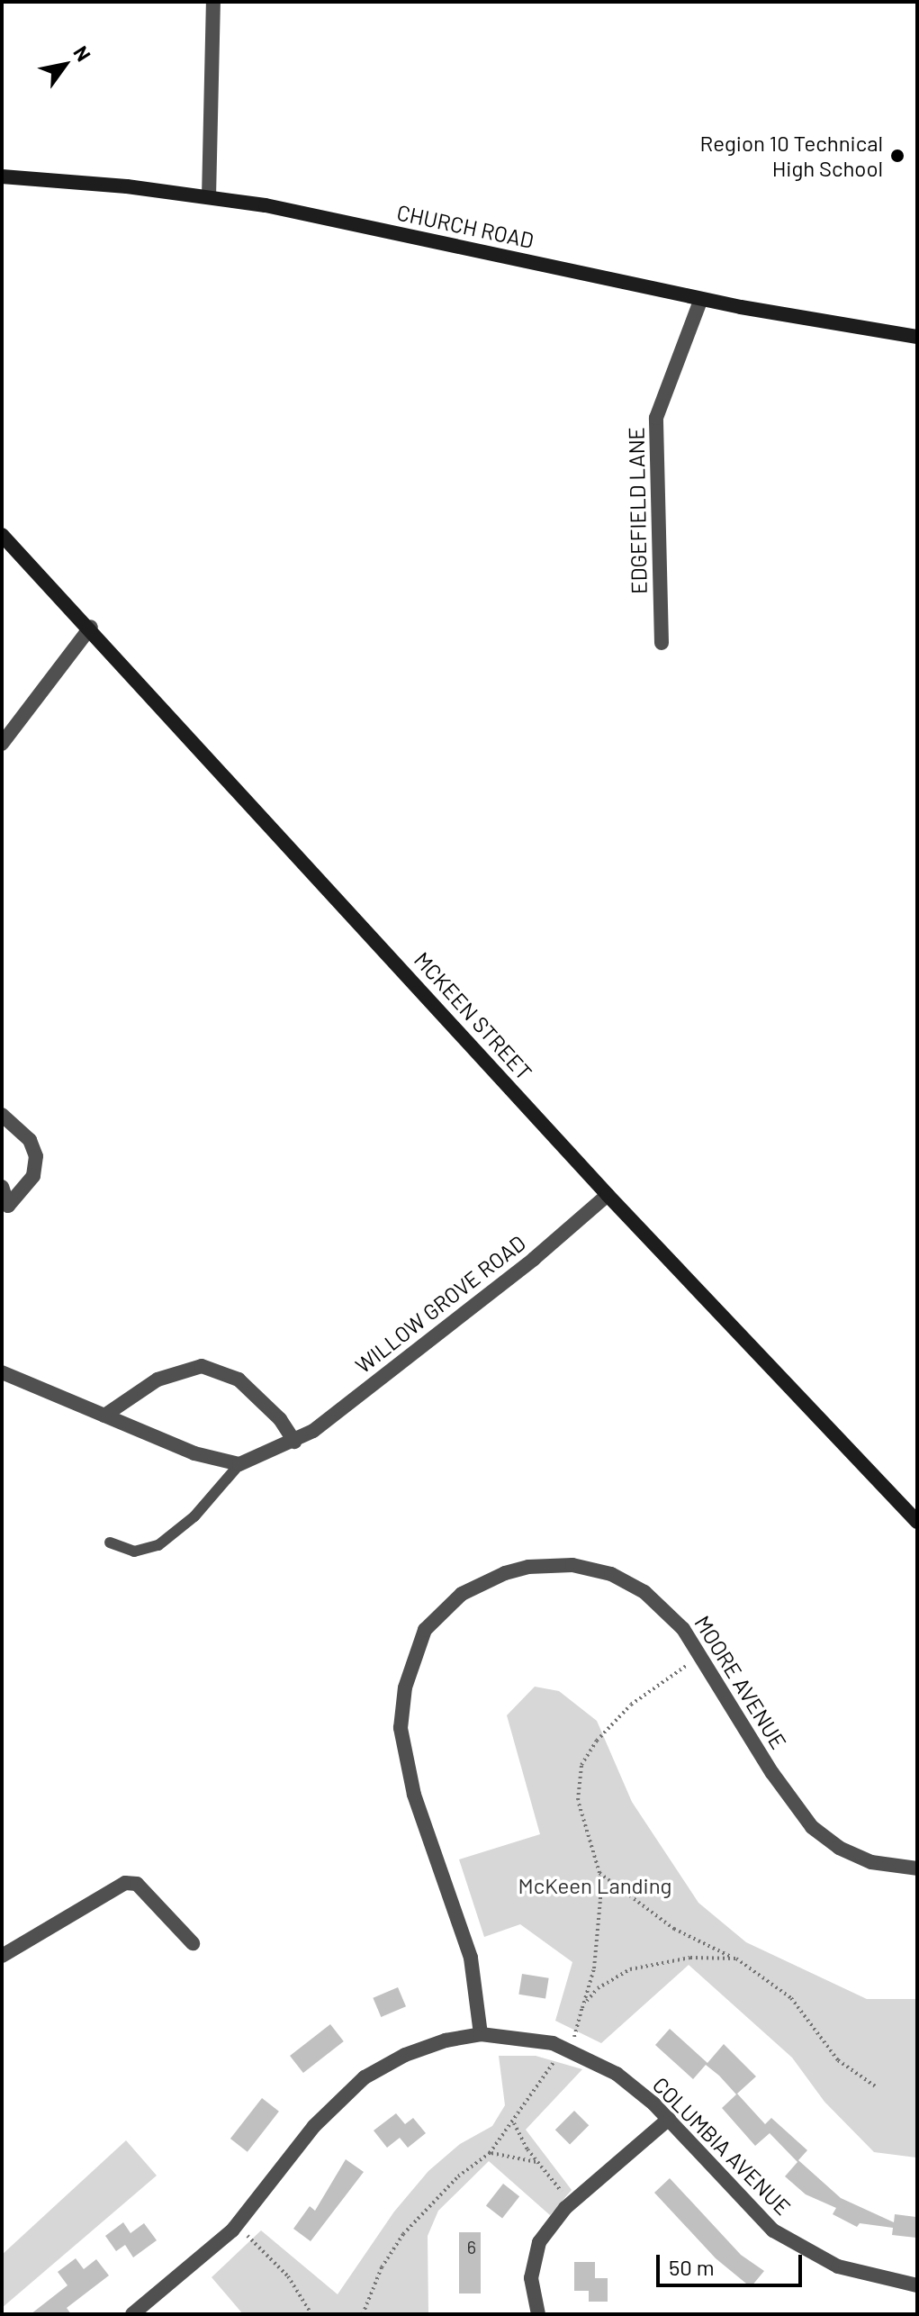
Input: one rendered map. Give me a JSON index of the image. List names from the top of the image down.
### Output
{
  "streets": {
    "street": [
      "CHURCH ROAD",
      "EDGEFIELD LANE",
      "MCKEEN STREET",
      "WILLOW GROVE ROAD",
      "MOORE AVENUE",
      "COLUMBIA AVENUE"
    ]
  },
  "crossings": [
    ["CHURCH ROAD", "EDGEFIELD LANE"],
    ["MCKEEN STREET", "WILLOW GROVE ROAD"],
    ["MOORE AVENUE", "COLUMBIA AVENUE"]
  ],
  "parks": ["McKeen Landing"],
  "places": ["Region 10 Technical High School"],
  "house_numbers": ["6"],
  "scale_bar": "50 m",
  "north": "top right"
}
